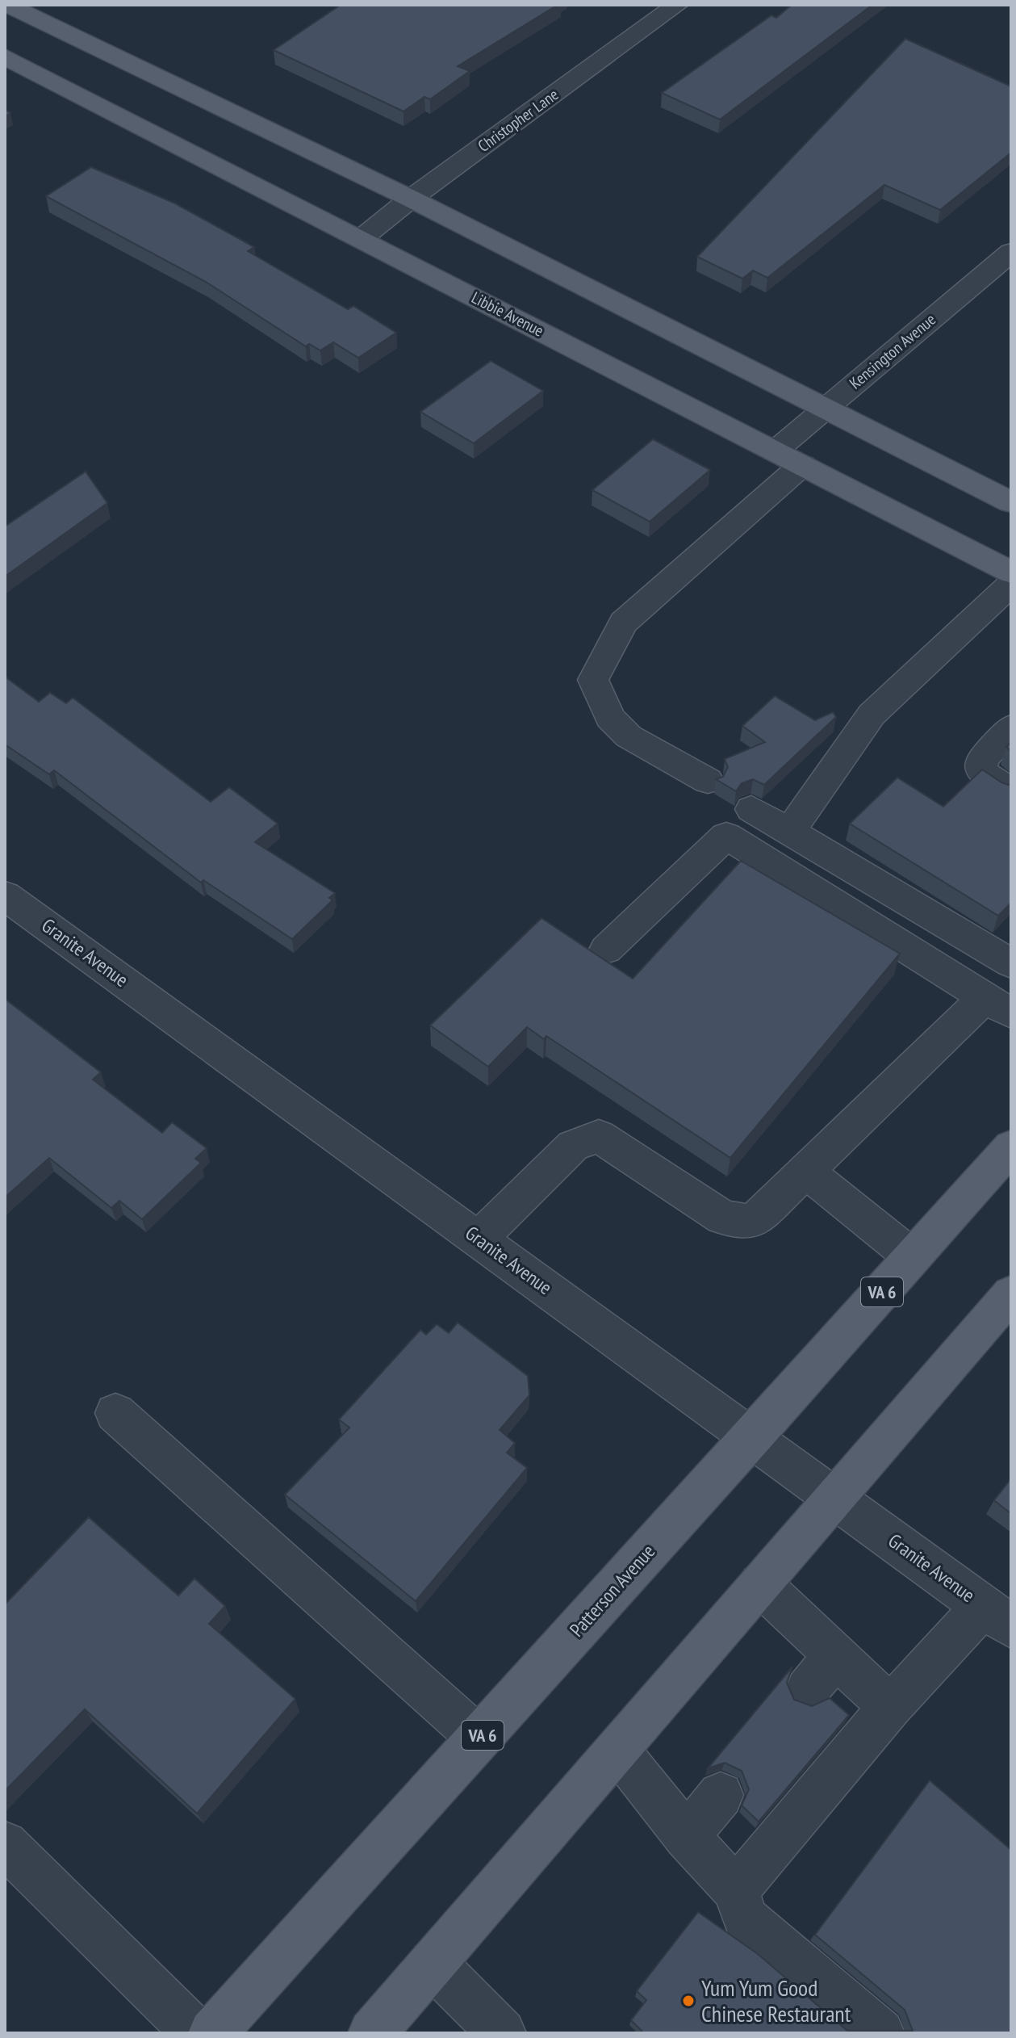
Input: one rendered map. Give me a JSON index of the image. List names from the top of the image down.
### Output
{
  "streets": {
    "main road": ["Libbie Avenue", "VA 6", "Patterson Avenue"],
    "street": ["Christopher Lane", "Kensington Avenue", "Granite Avenue"]
  },
  "crossings": [
    ["Christopher Lane", "Libbie Avenue"],
    ["Libbie Avenue", "Kensington Avenue"],
    ["Granite Avenue", "Patterson Avenue"]
  ],
  "places": ["Yum Yum Good Chinese Restaurant"]
}
